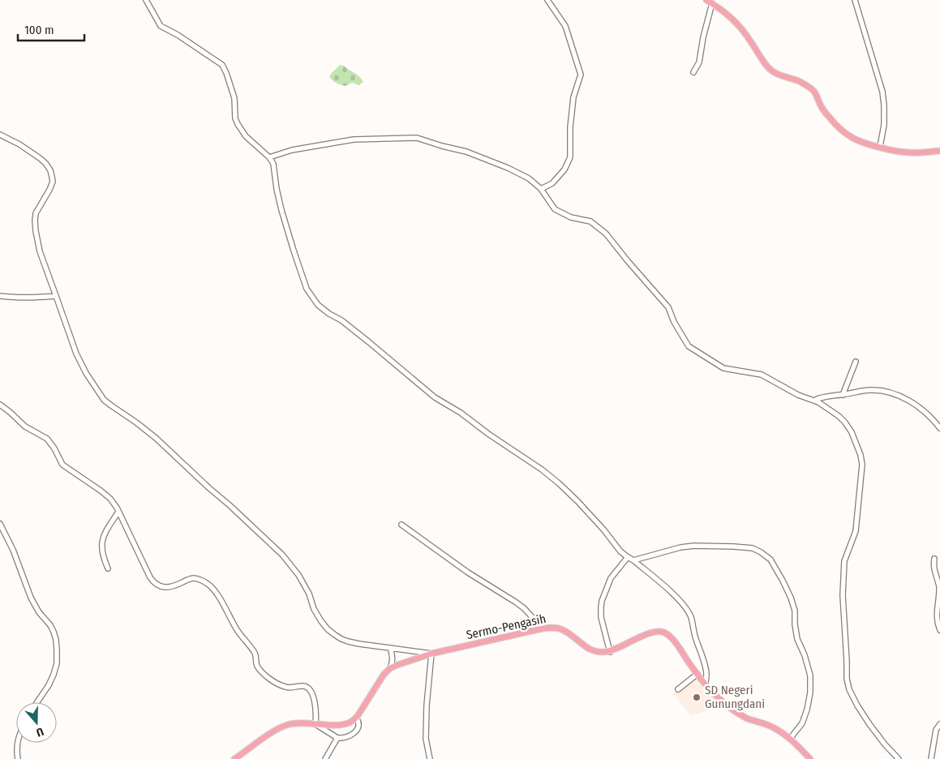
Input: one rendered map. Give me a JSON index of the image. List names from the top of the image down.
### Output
{
  "streets": {
    "main road": ["Sermo-Pengasih"]
  },
  "places": ["SD Negeri Gunungdani"],
  "scale_bar": "100 m",
  "north": "bottom"
}
